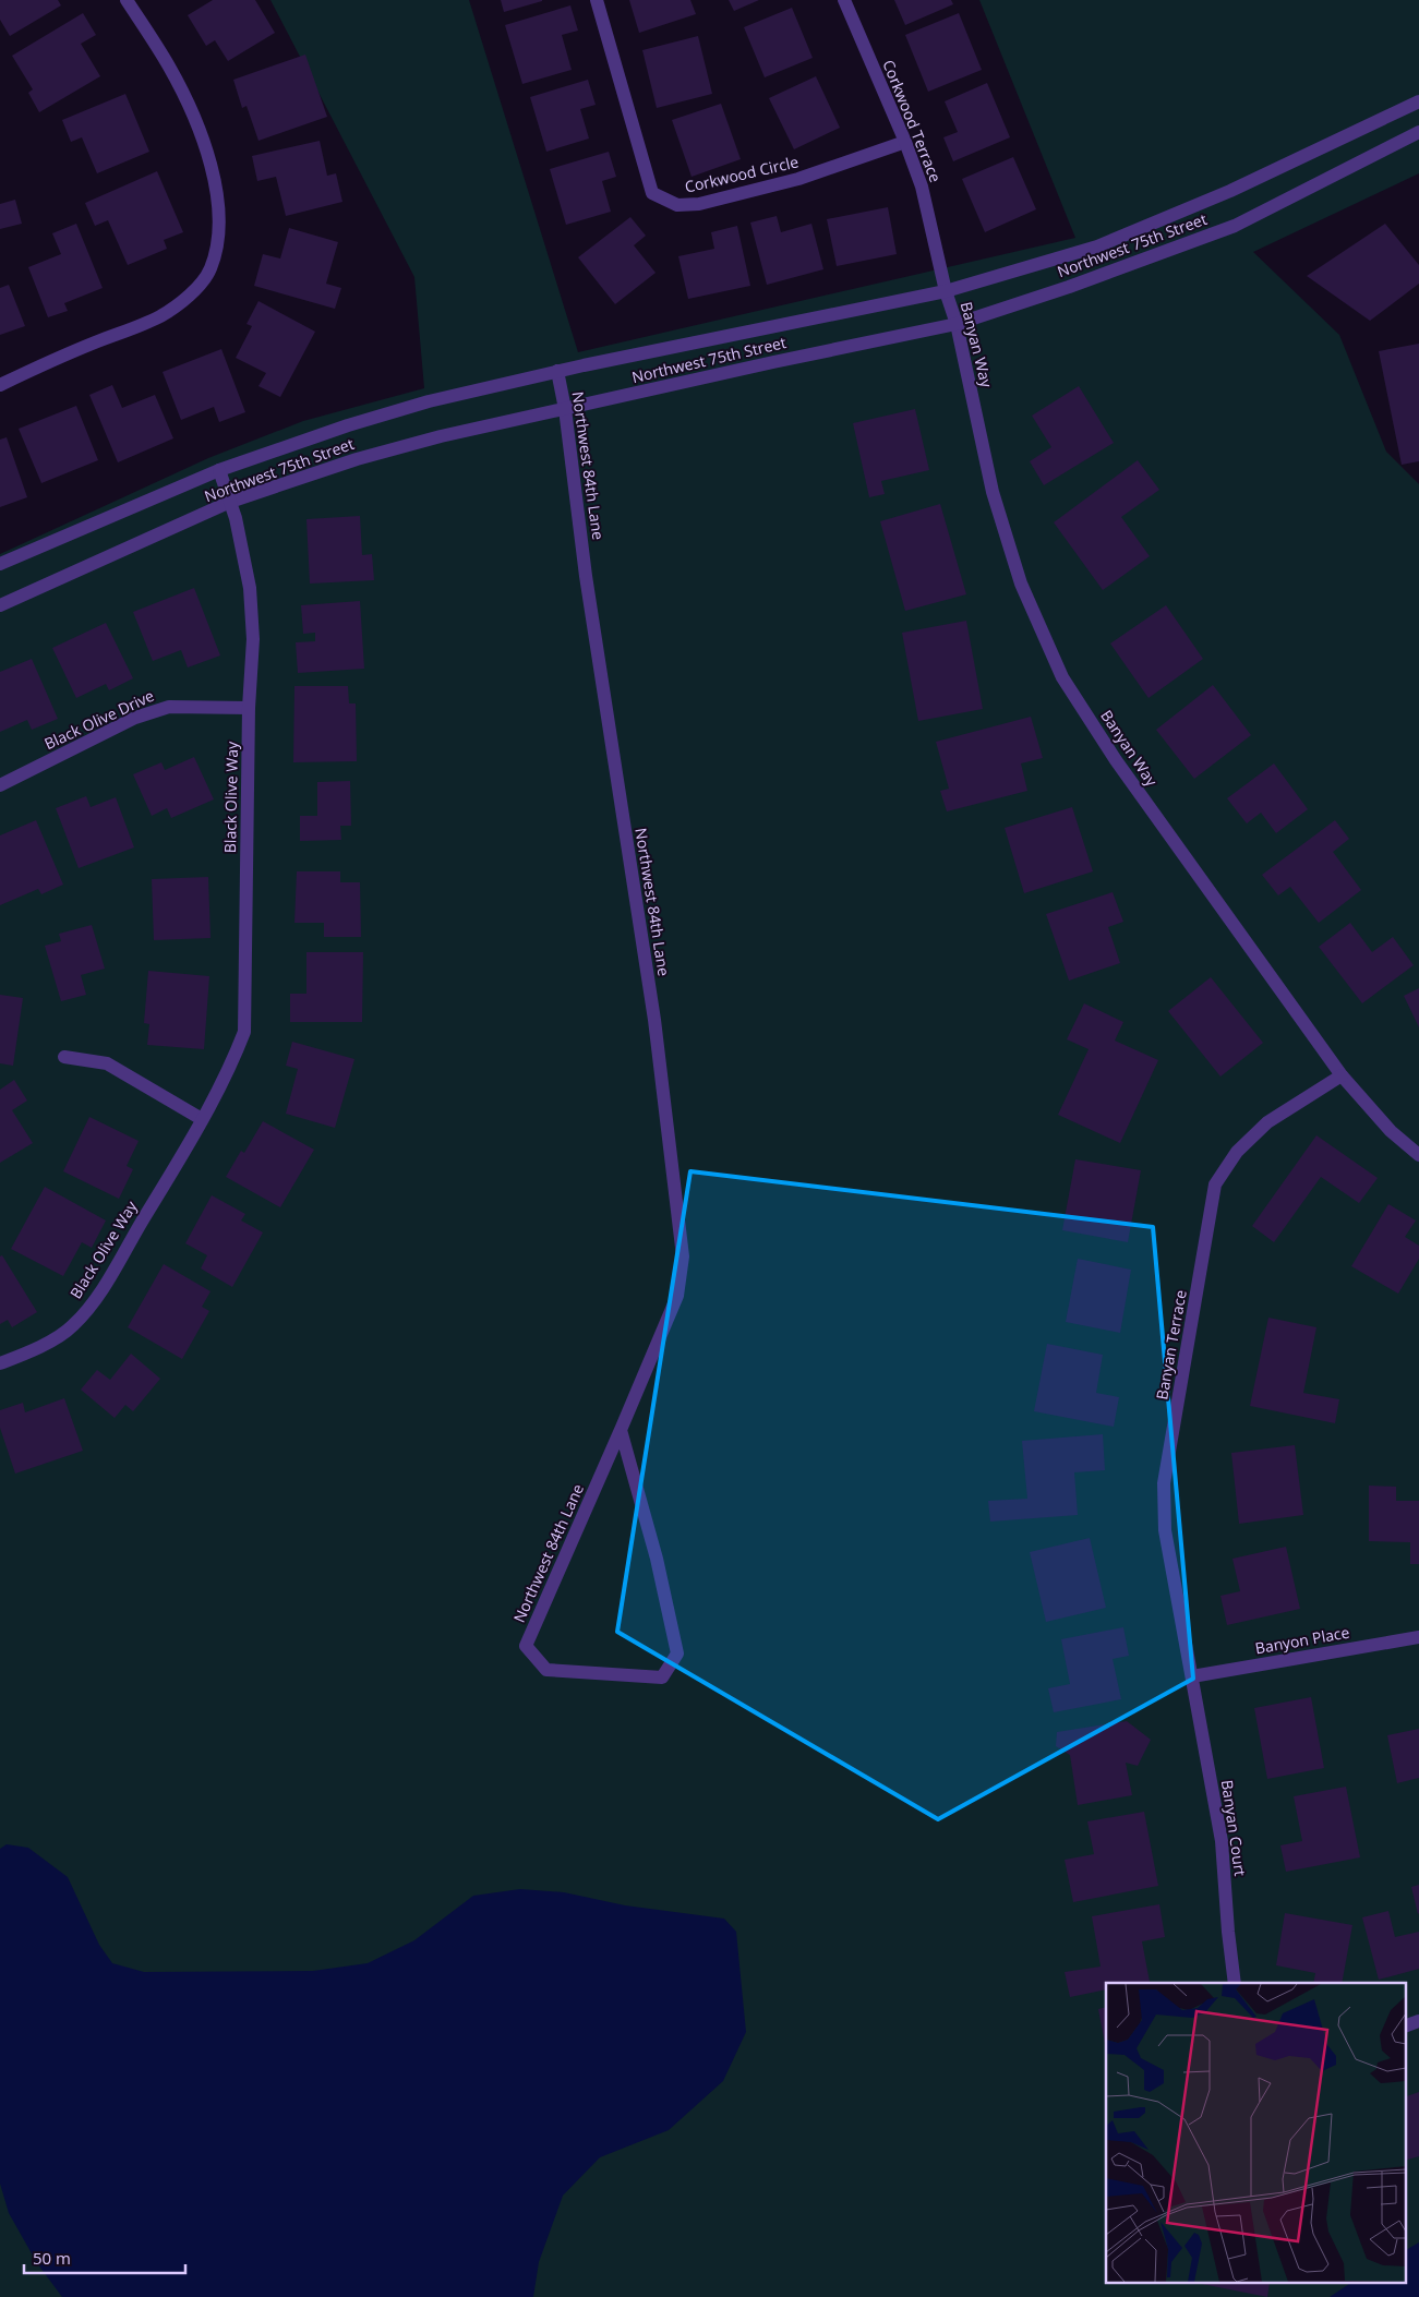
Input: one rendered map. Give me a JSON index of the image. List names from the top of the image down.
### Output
{
  "streets": {
    "street": [
      "Corkwood Terrace",
      "Corkwood Circle",
      "Northwest 75th Street",
      "Banyan Way",
      "Northwest 84th Lane",
      "Black Olive Drive",
      "Black Olive Way",
      "Banyan Terrace",
      "Banyon Place",
      "Banyan Court"
    ]
  },
  "crossings": [
    ["Corkwood Terrace", "Corkwood Circle"],
    ["Corkwood Terrace", "Northwest 75th Street"],
    ["Corkwood Terrace", "Banyan Way"],
    ["Northwest 75th Street", "Banyan Way"],
    ["Northwest 75th Street", "Northwest 84th Lane"],
    ["Northwest 75th Street", "Black Olive Way"],
    ["Banyan Way", "Banyan Terrace"],
    ["Black Olive Drive", "Black Olive Way"],
    ["Banyan Terrace", "Banyon Place"],
    ["Banyan Terrace", "Banyan Court"],
    ["Banyon Place", "Banyan Court"]
  ],
  "scale_bar": "50 m"
}
